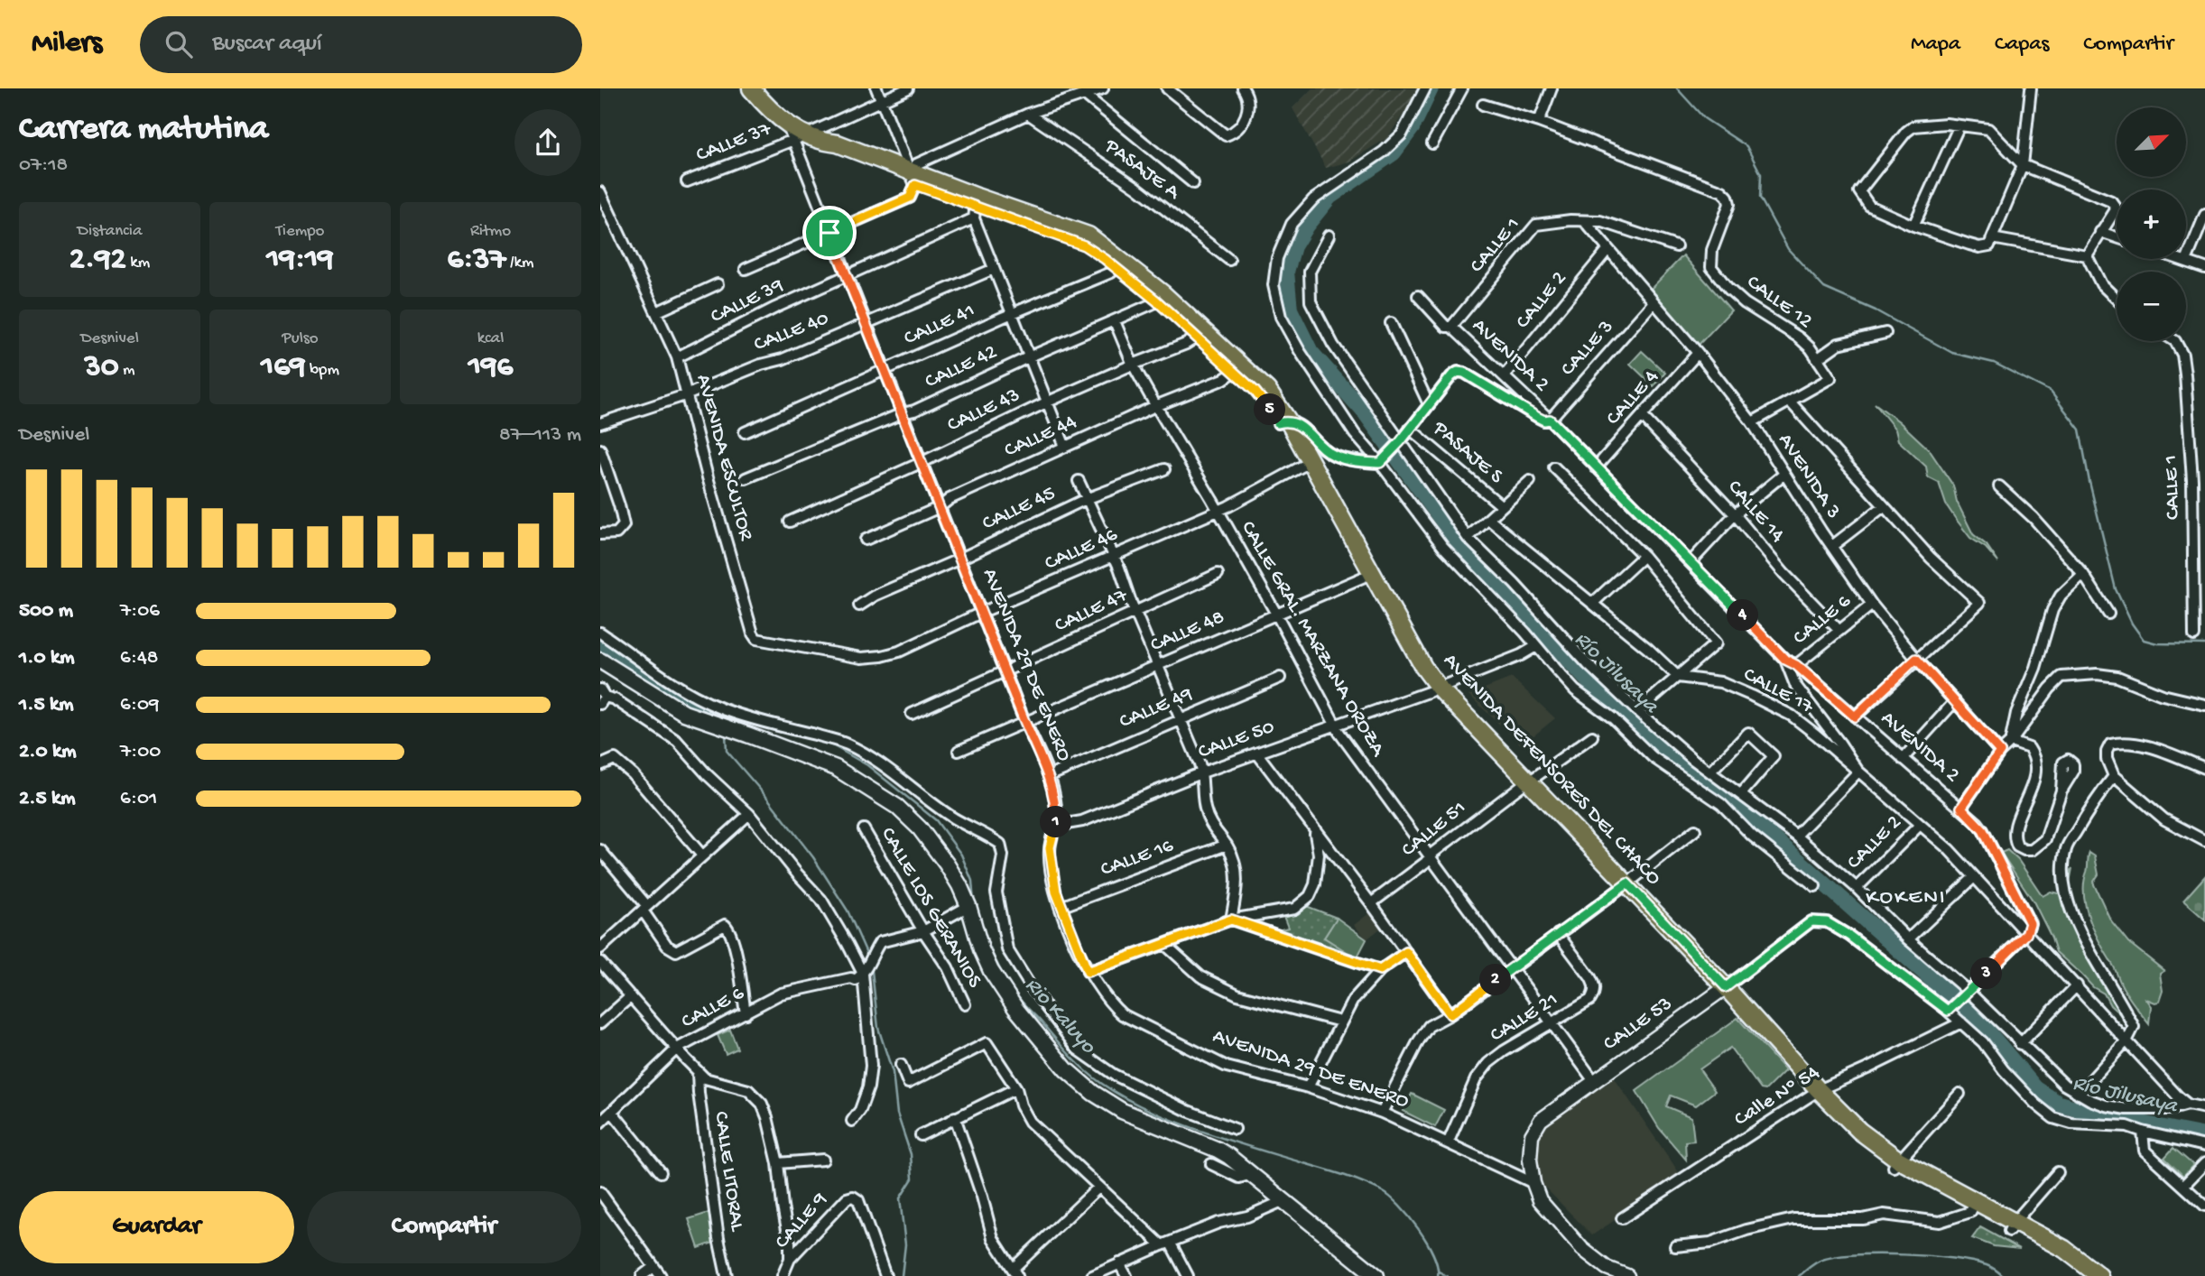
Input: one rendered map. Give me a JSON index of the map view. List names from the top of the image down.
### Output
{
  "streets": {
    "main road": ["AVENIDA DEFENSORES DEL CHACO"],
    "street": [
      "CALLE 37",
      "PASAJE A",
      "CALLE 1",
      "CALLE 2",
      "CALLE 39",
      "CALLE 12",
      "CALLE 41",
      "CALLE 40",
      "CALLE 3",
      "AVENIDA 2",
      "CALLE 42",
      "CALLE 4",
      "CALLE 43",
      "CALLE 44",
      "PASAJE S",
      "AVENIDA ESCULTOR",
      "AVENIDA 3",
      "CALLE 45",
      "CALLE 14",
      "CALLE 46",
      "CALLE 47",
      "CALLE 6",
      "CALLE 48",
      "CALLE GRAL. MARZANA OROZA",
      "AVENIDA 29 DE ENERO",
      "CALLE 17",
      "CALLE 49",
      "CALLE 50",
      "CALLE 51",
      "CALLE 16",
      "CALLE LOS GERANIOS",
      "CALLE 21",
      "CALLE 53",
      "Calle Nº 54",
      "CALLE LITORAL",
      "CALLE 9"
    ]
  },
  "crossings": [
    ["CALLE 37", "AVENIDA 29 DE ENERO"],
    ["CALLE 37", "AVENIDA DEFENSORES DEL CHACO"],
    ["CALLE 1", "AVENIDA 2"],
    ["CALLE 1", "AVENIDA 3"],
    ["CALLE 2", "AVENIDA 2"],
    ["CALLE 2", "AVENIDA 3"],
    ["CALLE 2", "CALLE 17"],
    ["CALLE 39", "AVENIDA ESCULTOR"],
    ["CALLE 39", "AVENIDA 29 DE ENERO"],
    ["CALLE 39", "AVENIDA DEFENSORES DEL CHACO"],
    ["CALLE 41", "AVENIDA 29 DE ENERO"],
    ["CALLE 41", "AVENIDA DEFENSORES DEL CHACO"],
    ["CALLE 40", "AVENIDA ESCULTOR"],
    ["CALLE 40", "AVENIDA 29 DE ENERO"],
    ["CALLE 3", "AVENIDA 2"],
    ["CALLE 3", "AVENIDA 3"],
    ["AVENIDA 2", "CALLE 4"],
    ["AVENIDA 2", "CALLE 6"],
    ["AVENIDA 2", "CALLE 17"],
    ["CALLE 42", "CALLE GRAL. MARZANA OROZA"],
    ["CALLE 42", "AVENIDA 29 DE ENERO"],
    ["CALLE 42", "AVENIDA DEFENSORES DEL CHACO"],
    ["CALLE 4", "AVENIDA 3"],
    ["CALLE 4", "CALLE 14"],
    ["CALLE 43", "CALLE GRAL. MARZANA OROZA"],
    ["CALLE 43", "AVENIDA 29 DE ENERO"],
    ["CALLE 43", "AVENIDA DEFENSORES DEL CHACO"],
    ["CALLE 44", "CALLE GRAL. MARZANA OROZA"],
    ["CALLE 44", "AVENIDA 29 DE ENERO"],
    ["CALLE 44", "AVENIDA DEFENSORES DEL CHACO"],
    ["AVENIDA ESCULTOR", "CALLE 46"],
    ["AVENIDA 3", "CALLE 6"],
    ["CALLE 45", "AVENIDA 29 DE ENERO"],
    ["CALLE 14", "CALLE 6"],
    ["CALLE 46", "CALLE GRAL. MARZANA OROZA"],
    ["CALLE 46", "AVENIDA 29 DE ENERO"],
    ["CALLE 46", "AVENIDA DEFENSORES DEL CHACO"],
    ["CALLE 47", "AVENIDA 29 DE ENERO"],
    ["CALLE 48", "CALLE GRAL. MARZANA OROZA"],
    ["CALLE 48", "AVENIDA 29 DE ENERO"],
    ["CALLE 48", "AVENIDA DEFENSORES DEL CHACO"],
    ["CALLE GRAL. MARZANA OROZA", "CALLE 50"],
    ["CALLE GRAL. MARZANA OROZA", "CALLE 51"],
    ["CALLE GRAL. MARZANA OROZA", "CALLE 21"],
    ["CALLE GRAL. MARZANA OROZA", "CALLE 53"],
    ["AVENIDA 29 DE ENERO", "CALLE 49"],
    ["AVENIDA 29 DE ENERO", "CALLE 50"],
    ["AVENIDA 29 DE ENERO", "AVENIDA DEFENSORES DEL CHACO"],
    ["AVENIDA 29 DE ENERO", "CALLE 16"],
    ["AVENIDA 29 DE ENERO", "CALLE 21"],
    ["AVENIDA 29 DE ENERO", "CALLE 53"],
    ["CALLE 50", "AVENIDA DEFENSORES DEL CHACO"],
    ["AVENIDA DEFENSORES DEL CHACO", "CALLE 51"],
    ["AVENIDA DEFENSORES DEL CHACO", "CALLE 53"],
    ["AVENIDA DEFENSORES DEL CHACO", "Calle Nº 54"]
  ],
  "districts": ["KOKENI"],
  "water": ["Río Jilusaya", "Rio Kaluyo"],
  "north": "top right",
  "page": {
    "header": "Milers",
    "search": "Buscar aquí",
    "nav": ["Mapa", "Capas", "Compartir"],
    "heading": ["Carrera matutina", "07:18"],
    "map_buttons": ["+", "−"],
    "stats": [
      ["Distancia", "2.92 km"],
      ["Tiempo", "19:19"],
      ["Ritmo", "6:37 /km"],
      ["Desnivel", "30 m"],
      ["Pulso", "169 bpm"],
      ["kcal", "196"]
    ],
    "pins": [
      "5",
      "4",
      "1",
      "3",
      "2"
    ],
    "chart": ["Desnivel", "87–113 m"],
    "list": [
      {
        "name": "500 m",
        "note": "7:06"
      },
      {
        "name": "1.0 km",
        "note": "6:48"
      },
      {
        "name": "1.5 km",
        "note": "6:09"
      },
      {
        "name": "2.0 km",
        "note": "7:00"
      },
      {
        "name": "2.5 km",
        "note": "6:01"
      }
    ],
    "buttons": ["Guardar", "Compartir"]
  }
}
